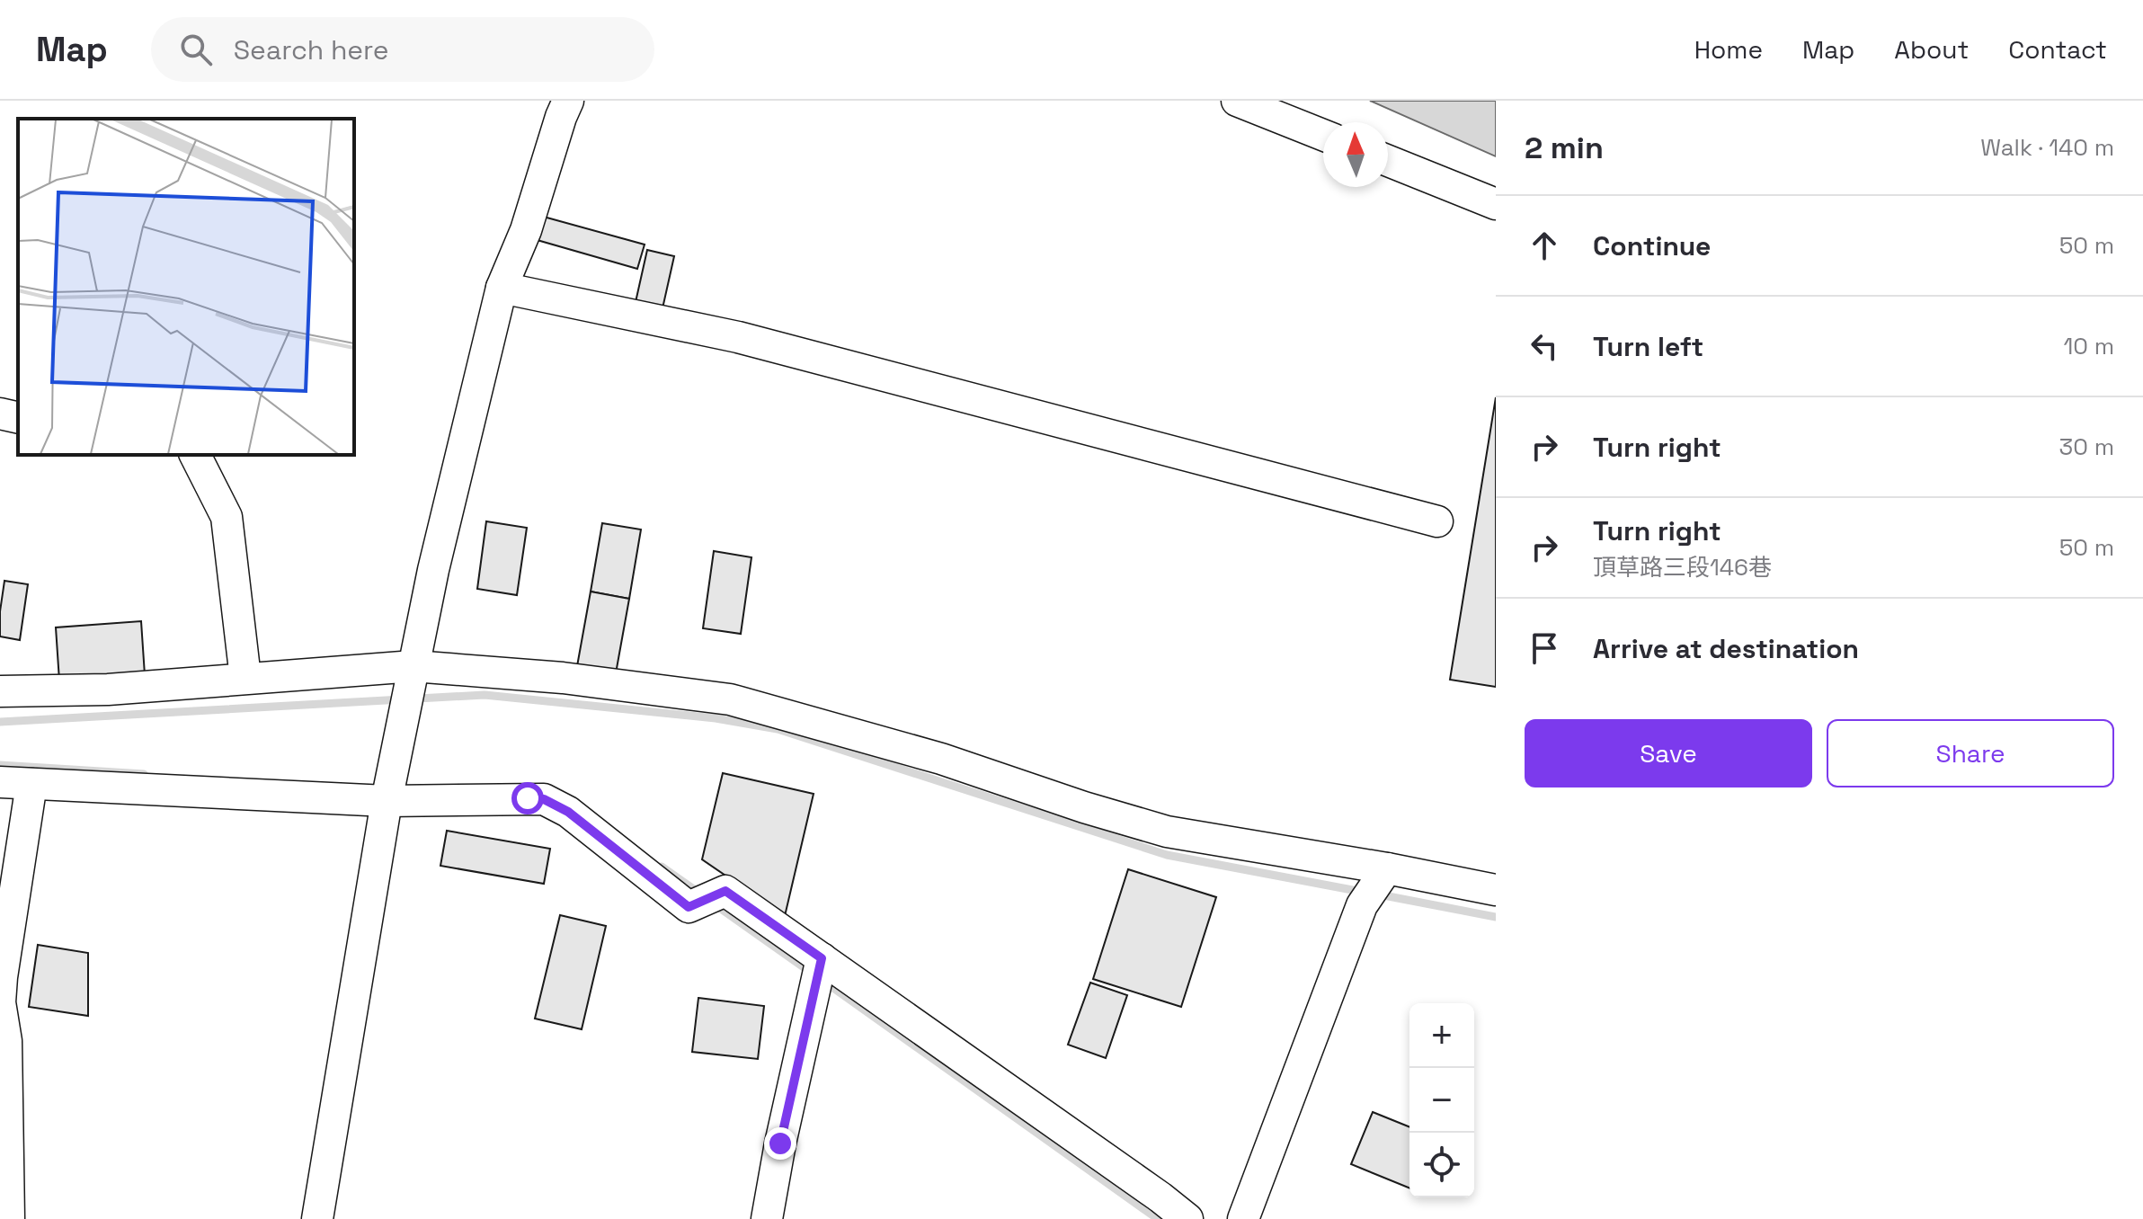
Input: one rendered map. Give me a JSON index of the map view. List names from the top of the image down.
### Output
{
  "north": "top",
  "page": {
    "header": "Map",
    "search": "Search here",
    "nav": [
      "Home",
      "Map",
      "About",
      "Contact"
    ],
    "heading": ["2 min", "Walk · 140 m"],
    "list": [
      ["Continue", "50 m"],
      ["Turn left", "10 m"],
      ["Turn right", "30 m"],
      ["Turn right", "頂草路三段146巷", "50 m"],
      "Arrive at destination"
    ],
    "buttons": ["Save", "Share"],
    "map_buttons": ["+", "−"]
  }
}
